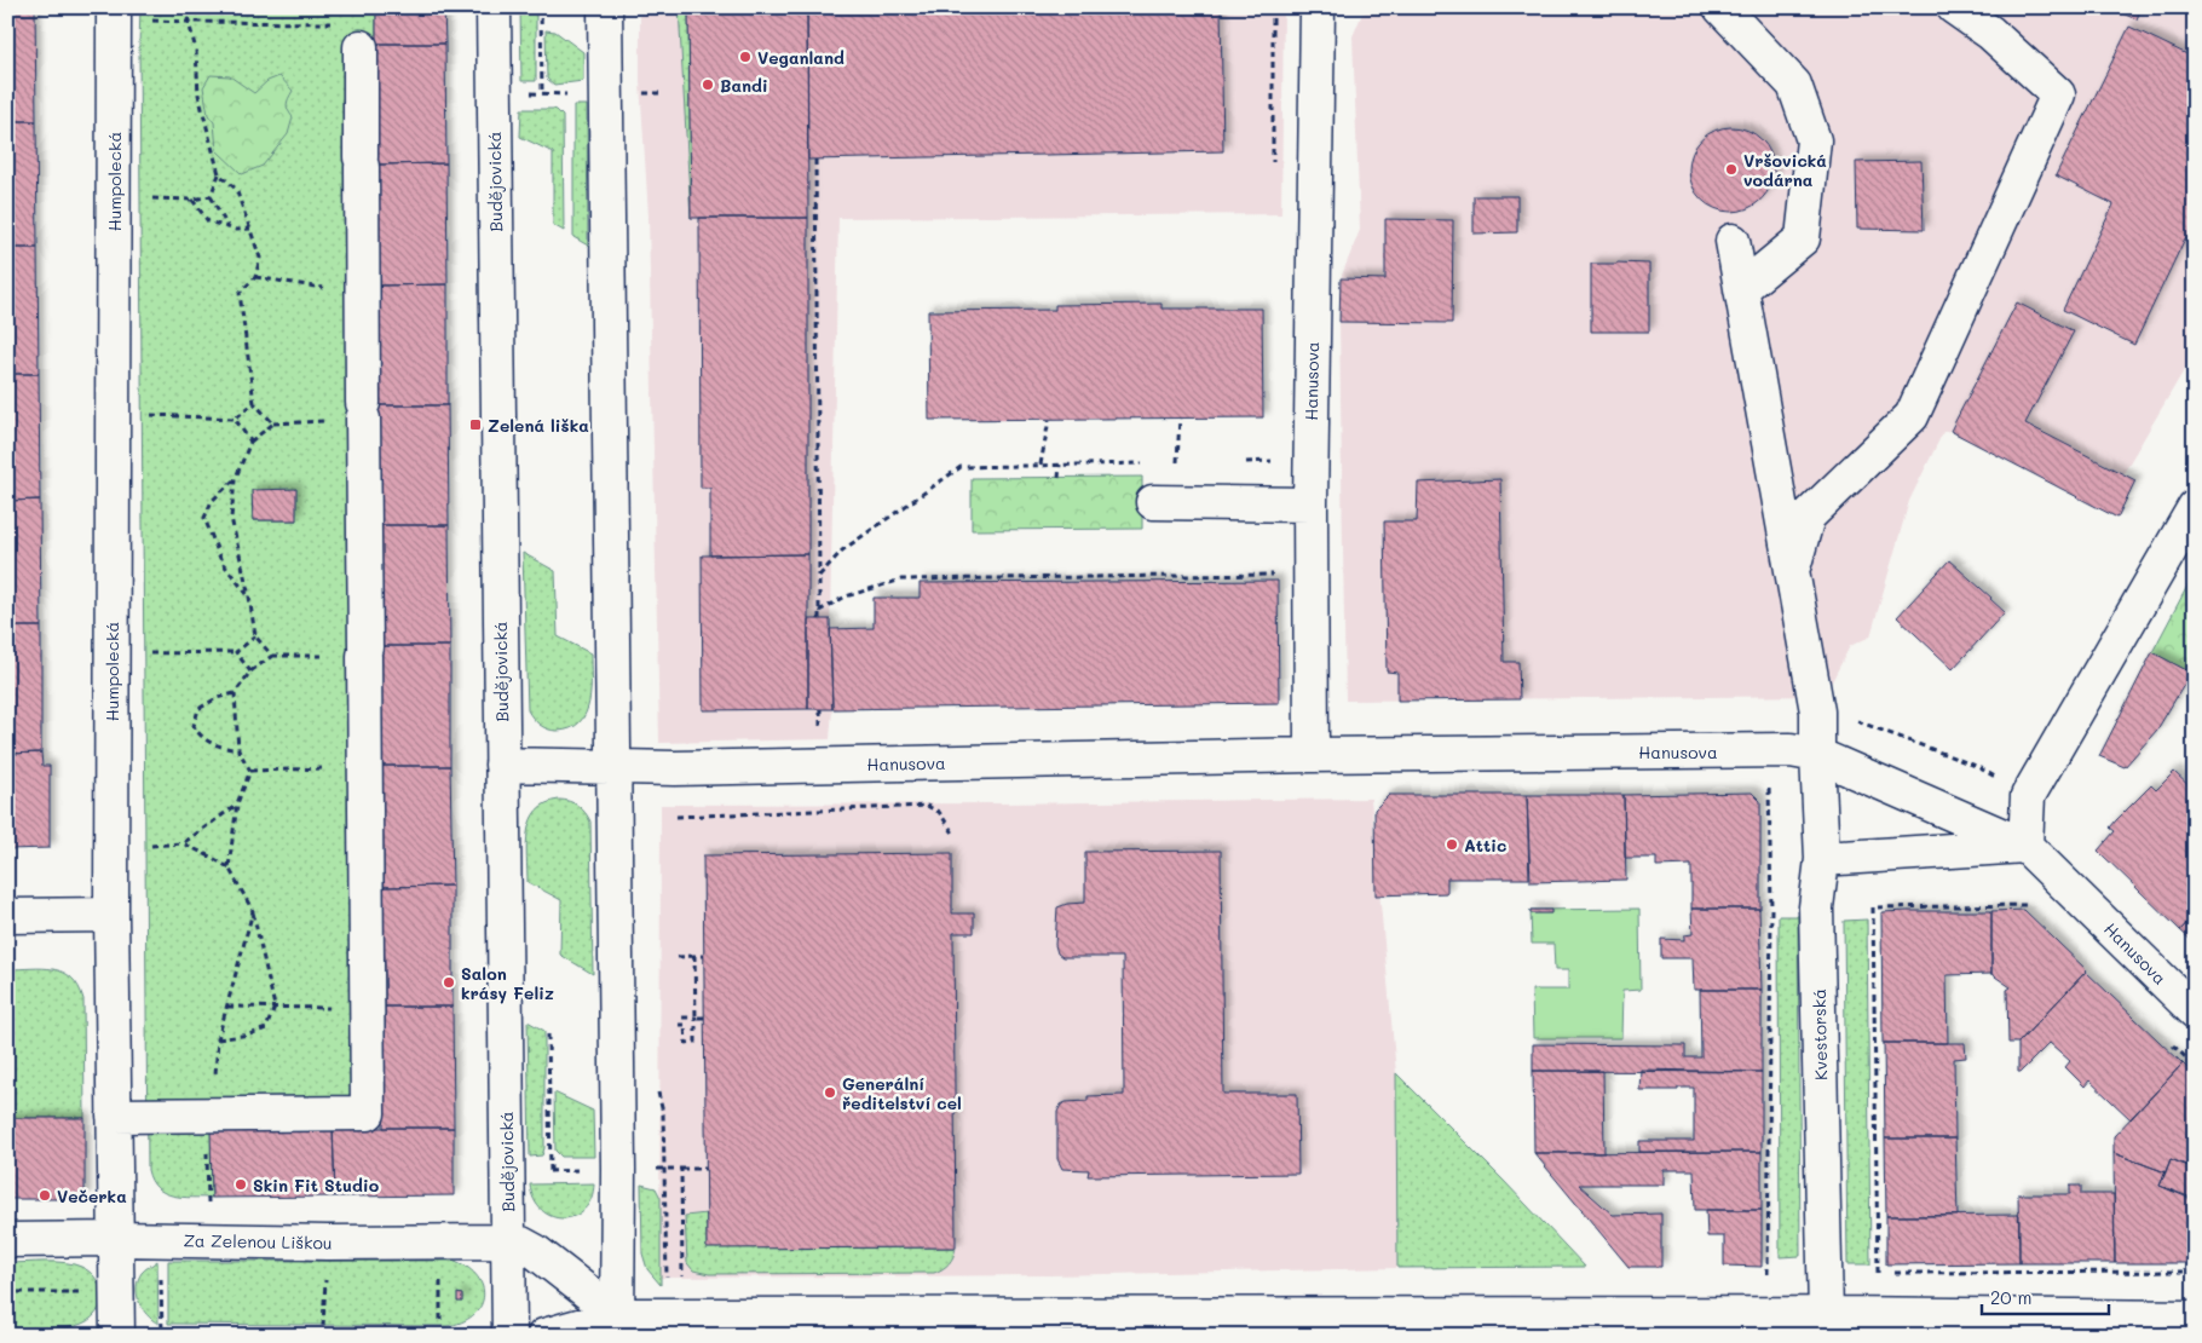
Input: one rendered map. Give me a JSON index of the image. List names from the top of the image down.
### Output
{
  "streets": {
    "street": [
      "Humpolecká",
      "Budějovická",
      "Hanusova",
      "Kvestorská",
      "Za Zelenou Liškou"
    ]
  },
  "crossings": [
    ["Humpolecká", "Za Zelenou Liškou"],
    ["Budějovická", "Hanusova"],
    ["Budějovická", "Za Zelenou Liškou"],
    ["Hanusova", "Kvestorská"]
  ],
  "places": {
    "other": [
      "Veganland",
      "Bandi",
      "Vršovická vodárna",
      "Attic",
      "Salon krásy Feliz",
      "Generální ředitelství cel",
      "Skin Fit Studio",
      "Večerka"
    ],
    "transit": ["Zelená liška"]
  },
  "scale_bar": "20 m"
}
